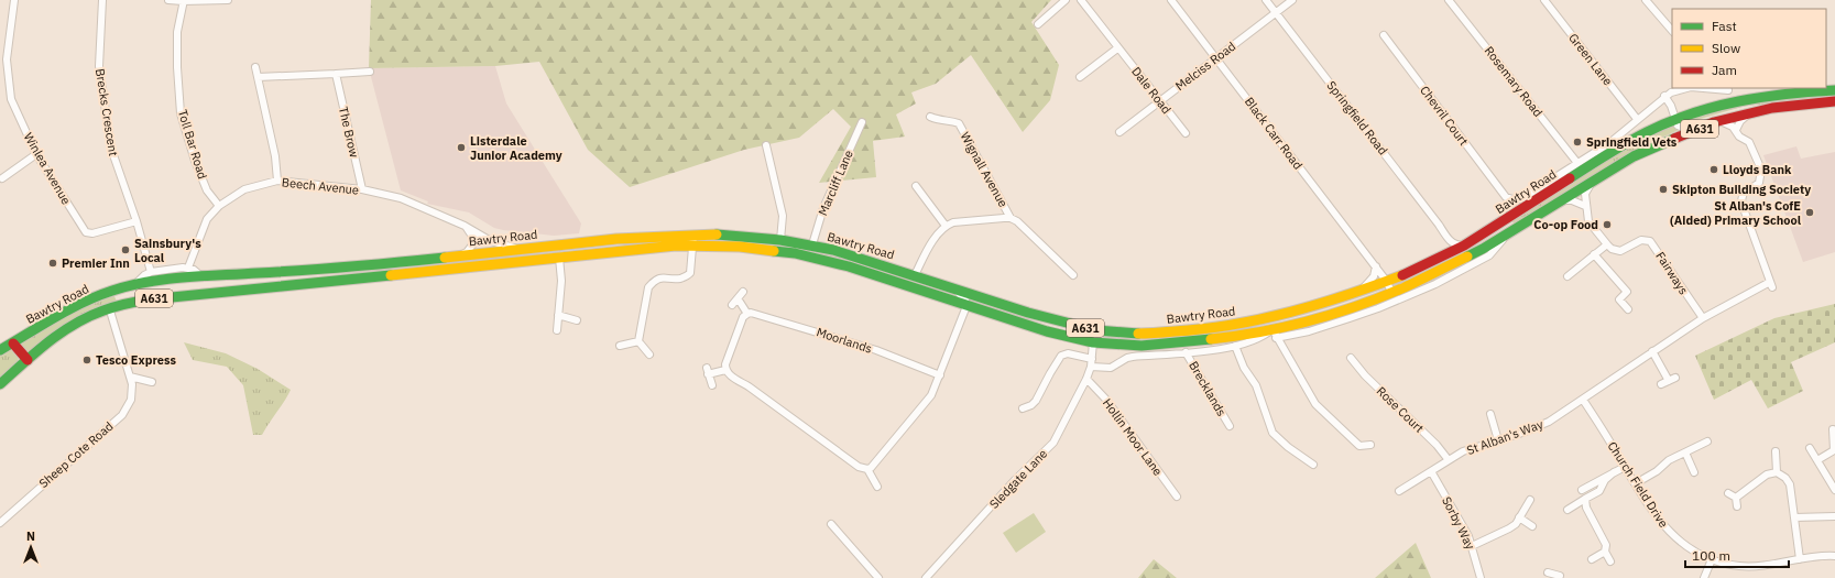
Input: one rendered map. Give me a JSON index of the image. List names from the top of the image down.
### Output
{
  "streets": {
    "main road": ["A631", "Bawtry Road"],
    "street": [
      "Green Lane",
      "Melciss Road",
      "Rosemary Road",
      "Dale Road",
      "Brecks Crescent",
      "Chevril Court",
      "Springfield Road",
      "The Brow",
      "Black Carr Road",
      "Toll Bar Road",
      "Winlea Avenue",
      "Wignall Avenue",
      "Marcliff Lane",
      "Beech Avenue",
      "Fairways",
      "Moorlands",
      "Brecklands",
      "Rose Court",
      "Hollin Moor Lane",
      "St Alban's Way",
      "Sheep Cote Road",
      "Sledgate Lane",
      "Church Field Drive",
      "Sorby Way"
    ]
  },
  "crossings": [
    ["Green Lane", "Bawtry Road"],
    ["Melciss Road", "Dale Road"],
    ["Melciss Road", "Springfield Road"],
    ["Melciss Road", "Black Carr Road"],
    ["Rosemary Road", "Bawtry Road"],
    ["Brecks Crescent", "Winlea Avenue"],
    ["Chevril Court", "Bawtry Road"],
    ["A631", "Bawtry Road"],
    ["The Brow", "Beech Avenue"],
    ["Black Carr Road", "Bawtry Road"],
    ["Toll Bar Road", "Beech Avenue"],
    ["Marcliff Lane", "Bawtry Road"],
    ["Beech Avenue", "Bawtry Road"],
    ["Bawtry Road", "Brecklands"],
    ["Bawtry Road", "Sheep Cote Road"],
    ["Bawtry Road", "Sledgate Lane"],
    ["Fairways", "St Alban's Way"],
    ["Rose Court", "St Alban's Way"],
    ["Hollin Moor Lane", "Sledgate Lane"],
    ["St Alban's Way", "Church Field Drive"],
    ["St Alban's Way", "Sorby Way"]
  ],
  "places": [
    "Springfield Vets",
    "Listerdale Junior Academy",
    "Lloyds Bank",
    "Skipton Building Society",
    "St Alban's CofE (Aided) Primary School",
    "Co-op Food",
    "Sainsbury's Local",
    "Premier Inn",
    "Tesco Express"
  ],
  "legend": ["Fast", "Slow", "Jam"],
  "scale_bar": "100 m",
  "north": "top"
}
